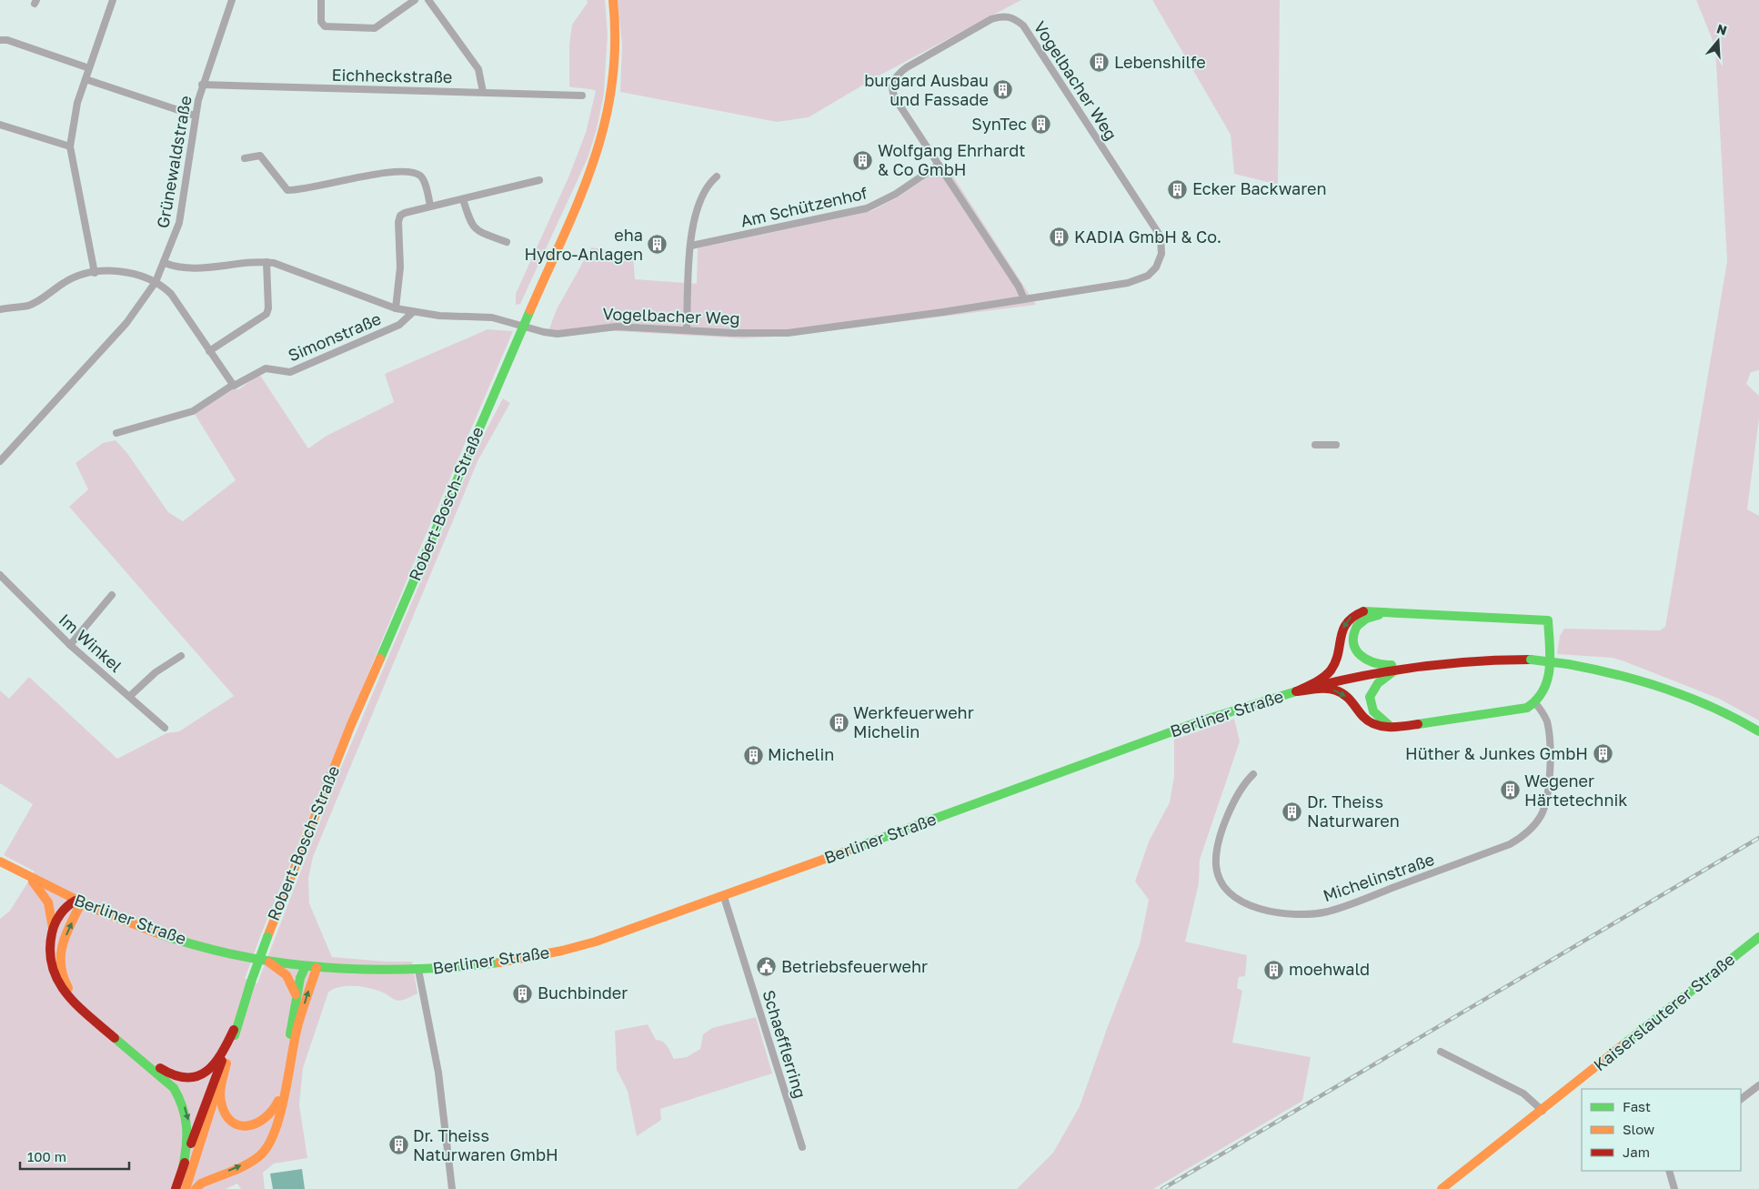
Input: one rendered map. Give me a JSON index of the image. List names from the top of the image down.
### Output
{
  "streets": {
    "main road": ["Robert-Bosch-Straße", "Berliner Straße", "Kaiserslauterer Straße"],
    "street": [
      "Eichheckstraße",
      "Vogelbacher Weg",
      "Grünewaldstraße",
      "Am Schützenhof",
      "Simonstraße",
      "Im Winkel",
      "Michelinstraße",
      "Schaefflerring"
    ]
  },
  "crossings": [
    ["Eichheckstraße", "Grünewaldstraße"],
    ["Vogelbacher Weg", "Grünewaldstraße"],
    ["Vogelbacher Weg", "Am Schützenhof"],
    ["Vogelbacher Weg", "Simonstraße"],
    ["Vogelbacher Weg", "Robert-Bosch-Straße"],
    ["Berliner Straße", "Schaefflerring"]
  ],
  "places": {
    "building": [
      "Lebenshilfe",
      "burgard Ausbau und Fassade",
      "SynTec",
      "Wolfgang Ehrhardt & Co GmbH",
      "Ecker Backwaren",
      "KADIA GmbH & Co.",
      "eha Hydro-Anlagen",
      "Werkfeuerwehr Michelin",
      "Hüther & Junkes GmbH",
      "Michelin",
      "Wegener Härtetechnik",
      "Dr. Theiss Naturwaren",
      "moehwald",
      "Buchbinder",
      "Dr. Theiss Naturwaren GmbH"
    ],
    "public building": ["Betriebsfeuerwehr"]
  },
  "legend": ["Fast", "Slow", "Jam"],
  "scale_bar": "100 m",
  "north": "top"
}
